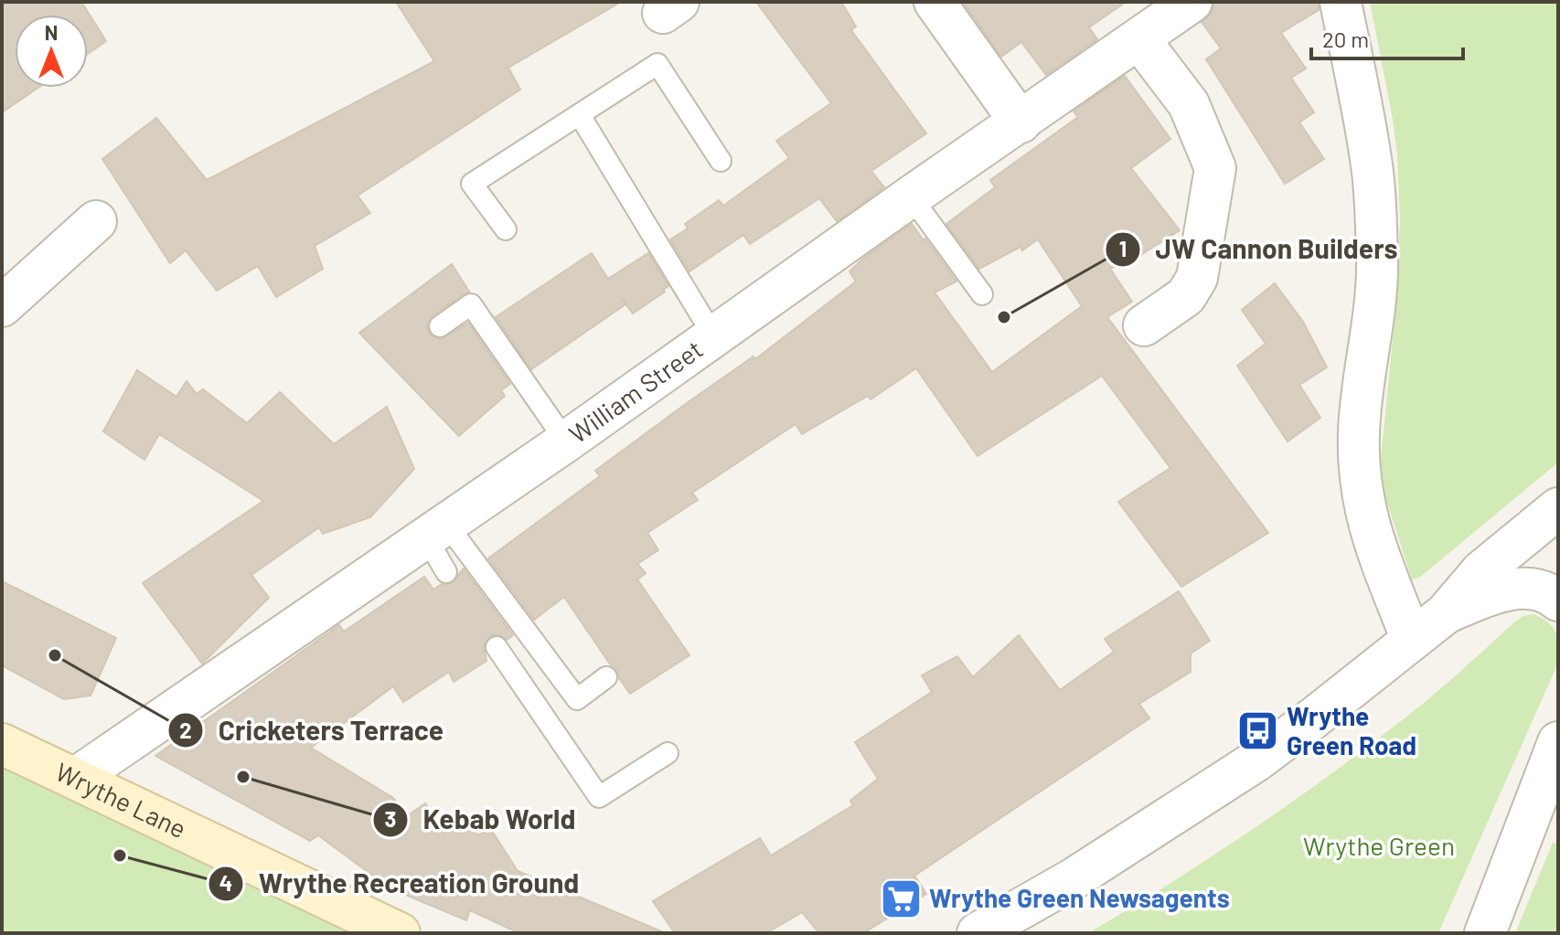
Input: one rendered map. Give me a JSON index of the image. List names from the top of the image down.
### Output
{
  "streets": {
    "main road": ["Wrythe Lane"],
    "street": ["William Street"]
  },
  "crossings": [
    ["William Street", "Wrythe Lane"]
  ],
  "parks": ["Wrythe Green"],
  "places": {
    "other": [
      "JW Cannon Builders",
      "Cricketers Terrace",
      "Kebab World",
      "Wrythe Recreation Ground"
    ],
    "bus stop": ["Wrythe Green Road"],
    "supermarket": ["Wrythe Green Newsagents"]
  },
  "scale_bar": "20 m",
  "north": "top"
}
